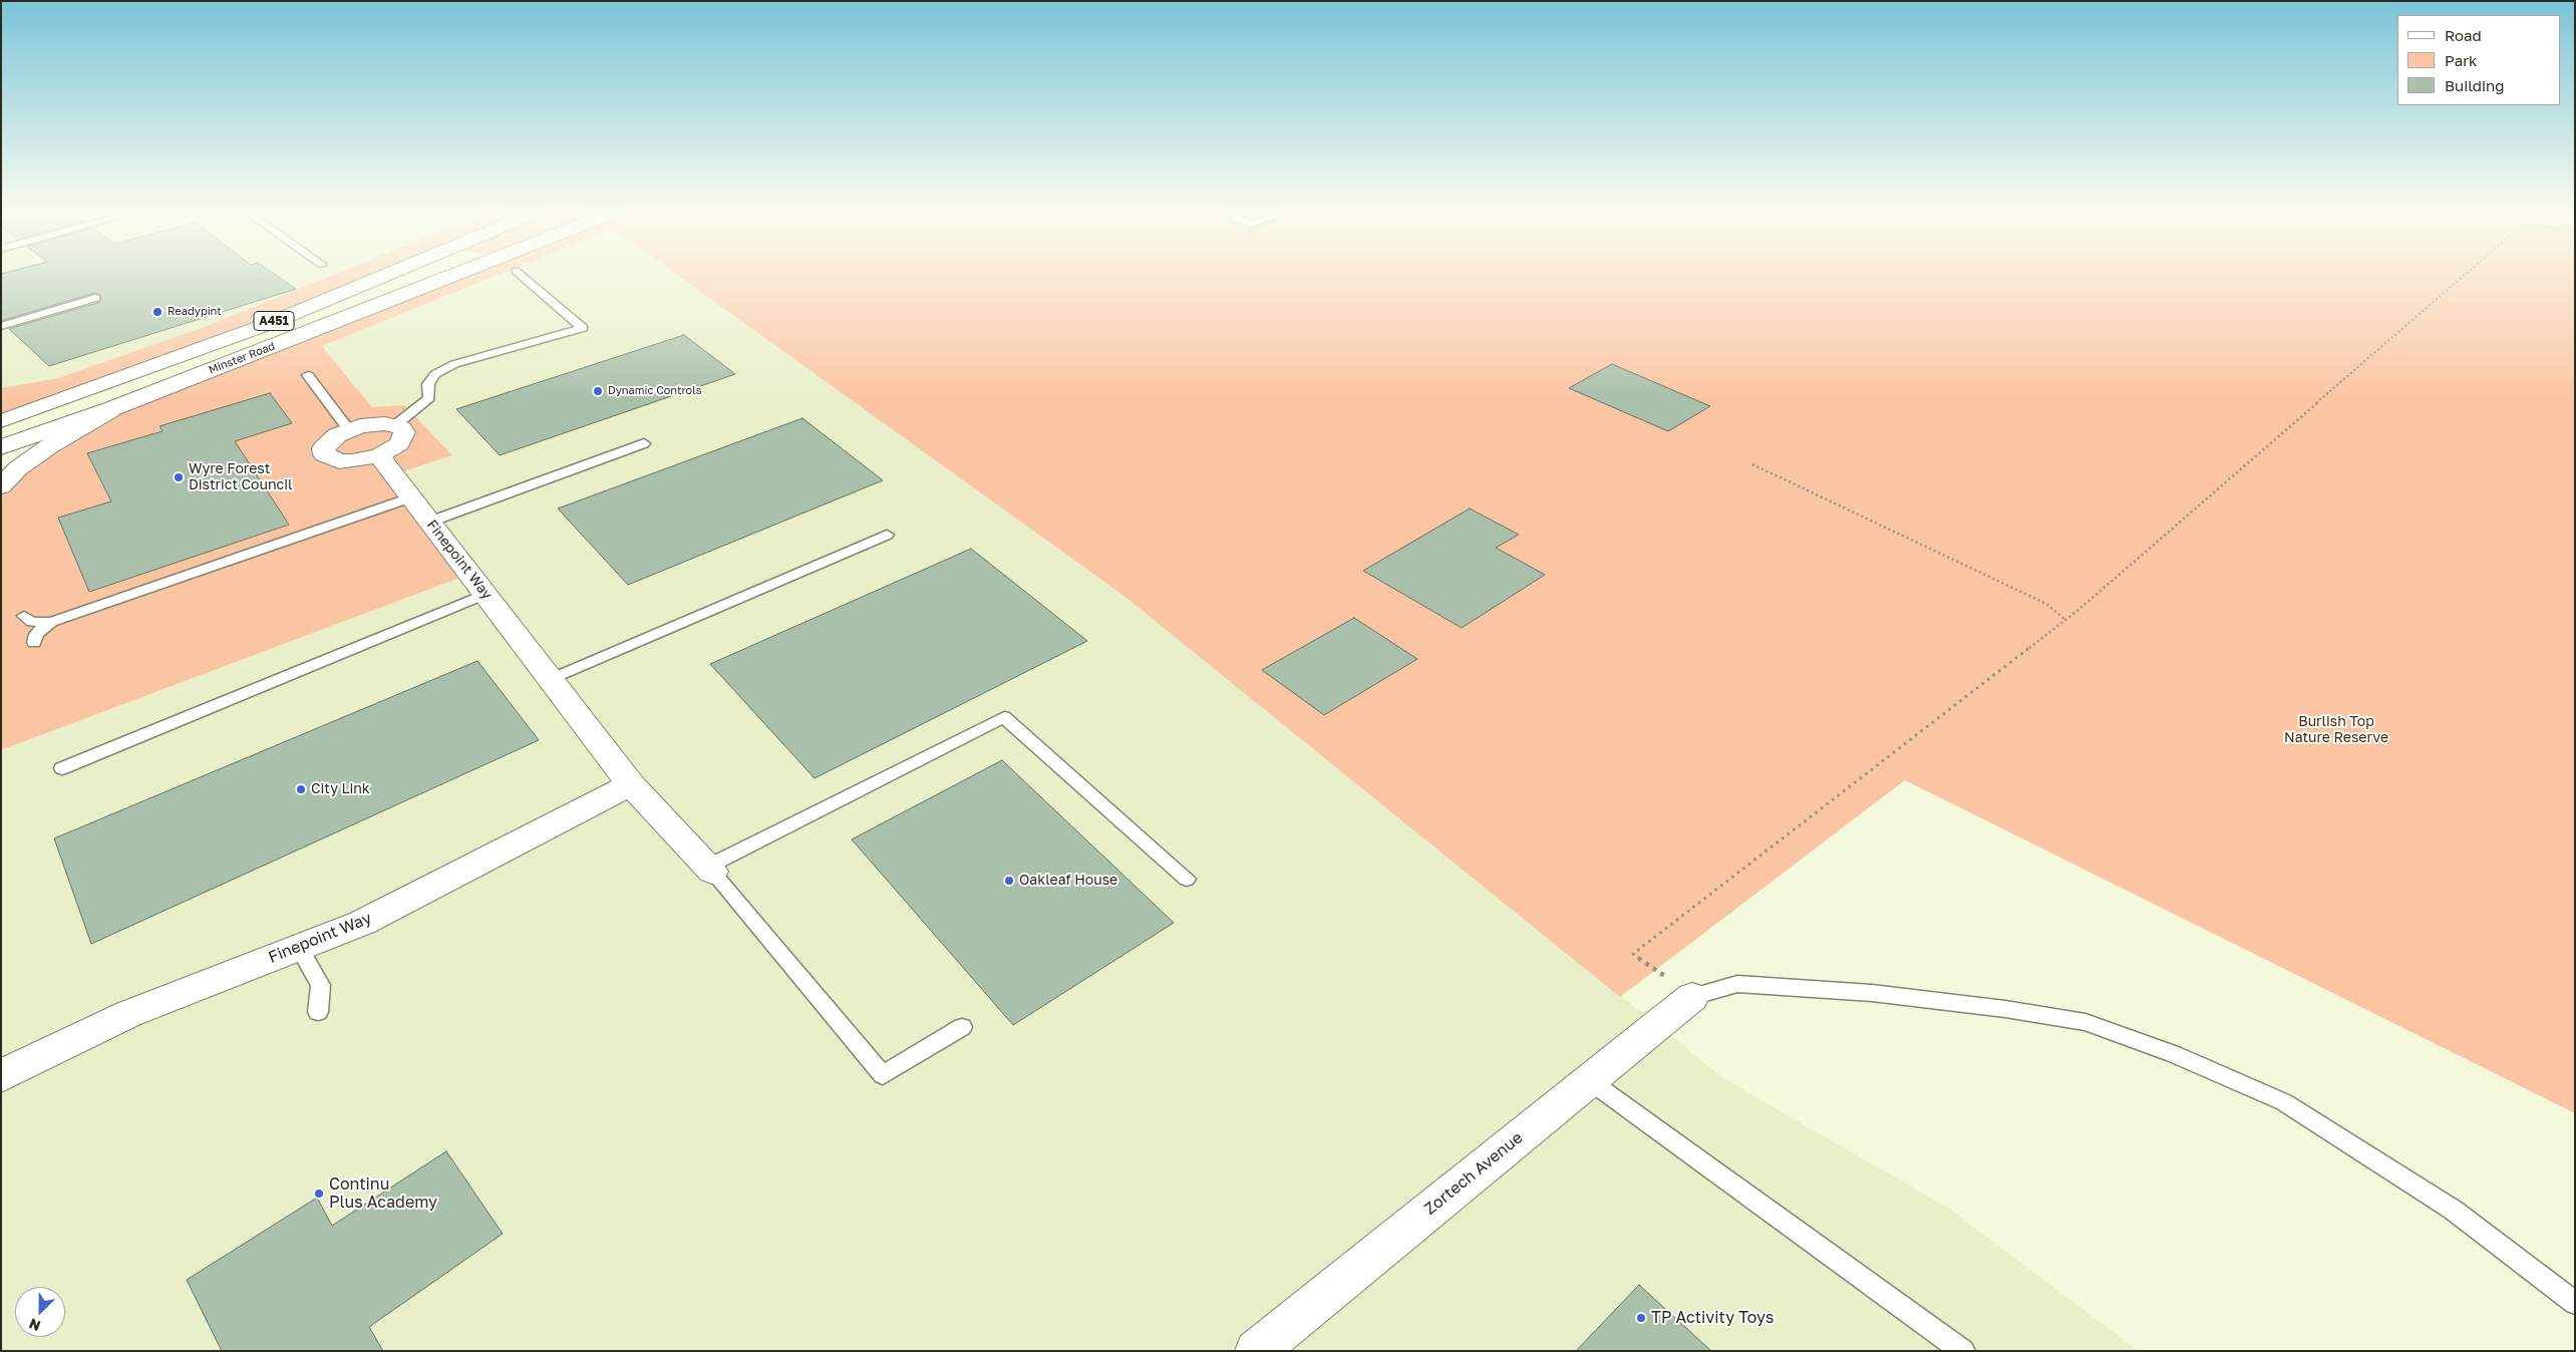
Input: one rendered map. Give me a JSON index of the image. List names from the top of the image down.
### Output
{
  "streets": {
    "street": [
      "A451",
      "Minster Road",
      "Finepoint Way",
      "Zortech Avenue"
    ]
  },
  "parks": ["Burlish Top Nature Reserve"],
  "places": [
    "Readypint",
    "Dynamic Controls",
    "Wyre Forest District Council",
    "City Link",
    "Oakleaf House",
    "Continu Plus Academy",
    "TP Activity Toys"
  ],
  "legend": ["Road", "Park", "Building"],
  "north": "bottom left"
}
